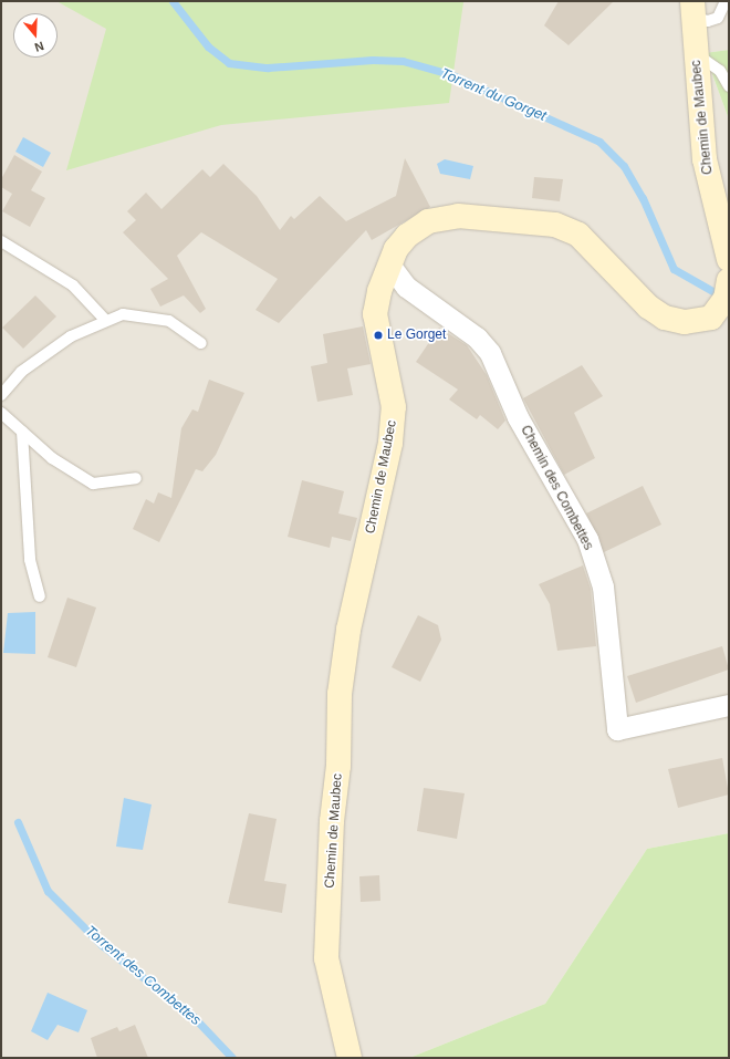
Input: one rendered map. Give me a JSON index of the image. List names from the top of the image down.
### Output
{
  "streets": {
    "street": ["Chemin de Maubec", "Chemin des Combettes"]
  },
  "crossings": [
    ["Chemin de Maubec", "Chemin des Combettes"]
  ],
  "water": ["Torrent du Gorget", "Torrent des Combettes"],
  "places": ["Le Gorget"],
  "north": "bottom"
}
